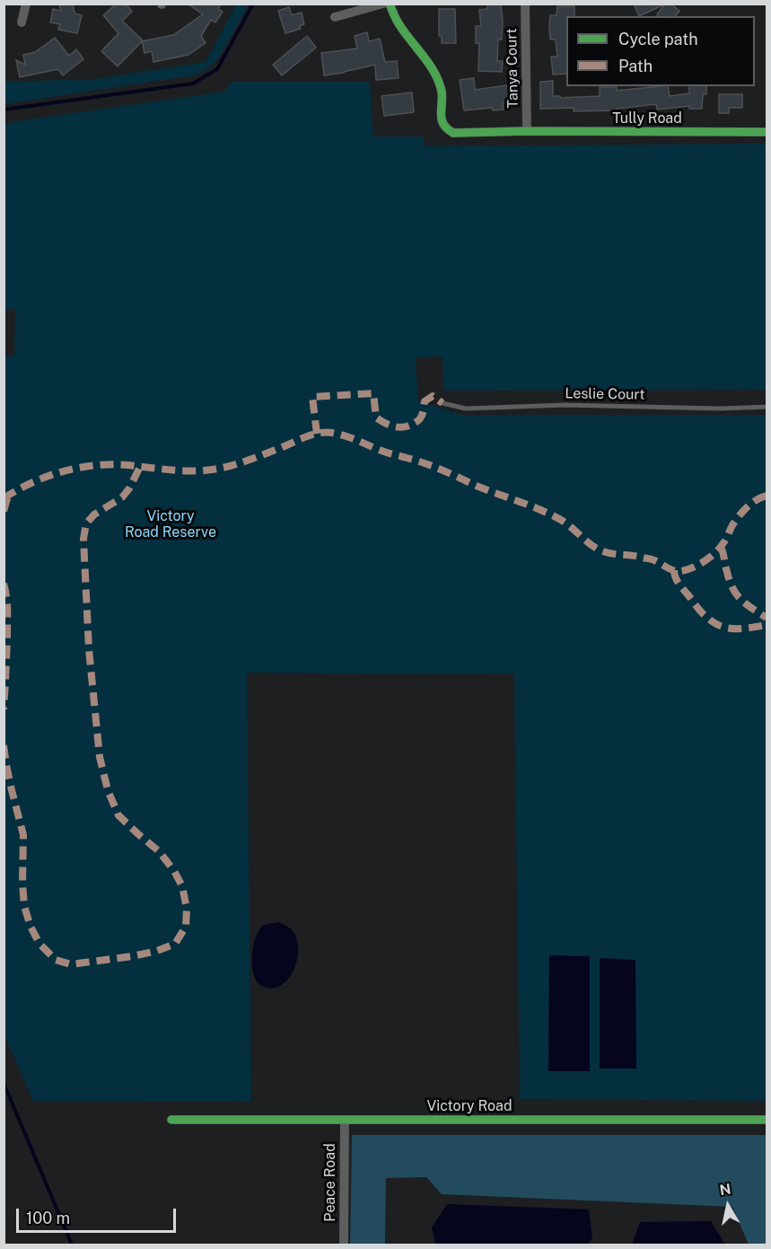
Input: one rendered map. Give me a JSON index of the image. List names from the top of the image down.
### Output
{
  "streets": {
    "street": [
      "Tanya Court",
      "Tully Road",
      "Victory Road",
      "Peace Road"
    ],
    "lane": ["Leslie Court"]
  },
  "crossings": [
    ["Tanya Court", "Tully Road"],
    ["Victory Road", "Peace Road"]
  ],
  "parks": ["Victory Road Reserve"],
  "legend": ["Cycle path", "Path"],
  "scale_bar": "100 m",
  "north": "top"
}
